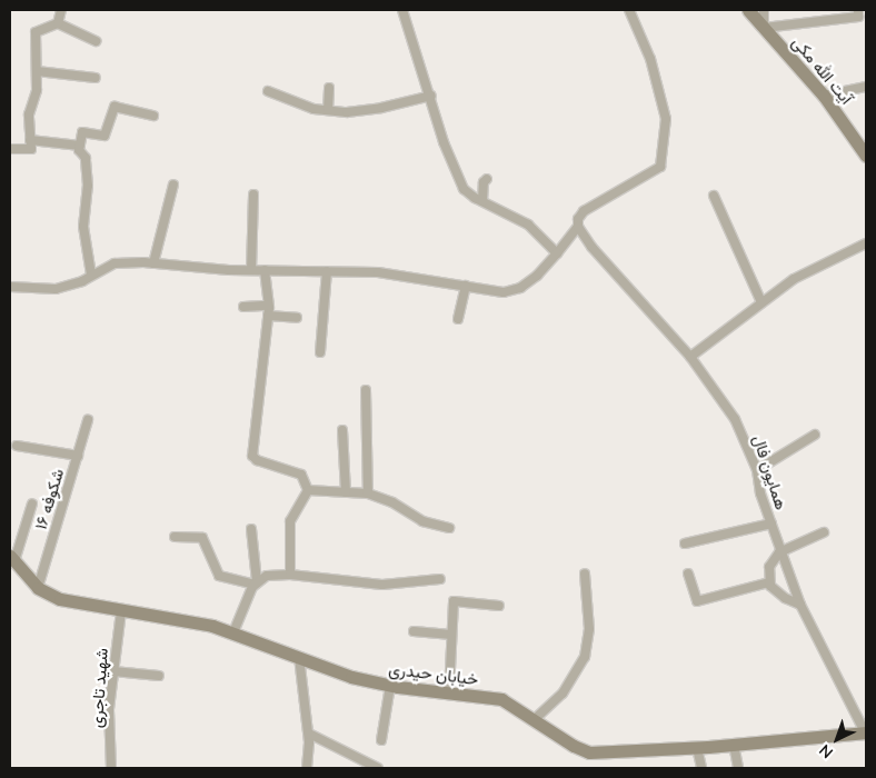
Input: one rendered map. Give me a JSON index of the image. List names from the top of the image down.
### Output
{
  "streets": {
    "street": [
      "آیت الله مکی",
      "همایون فال",
      "شکوفه ۱۶",
      "خیابان حیدری",
      "شهید تاجری"
    ]
  },
  "crossings": [
    ["همایون فال", "خیابان حیدری"],
    ["شکوفه ۱۶", "خیابان حیدری"],
    ["خیابان حیدری", "شهید تاجری"]
  ],
  "north": "bottom left"
}
